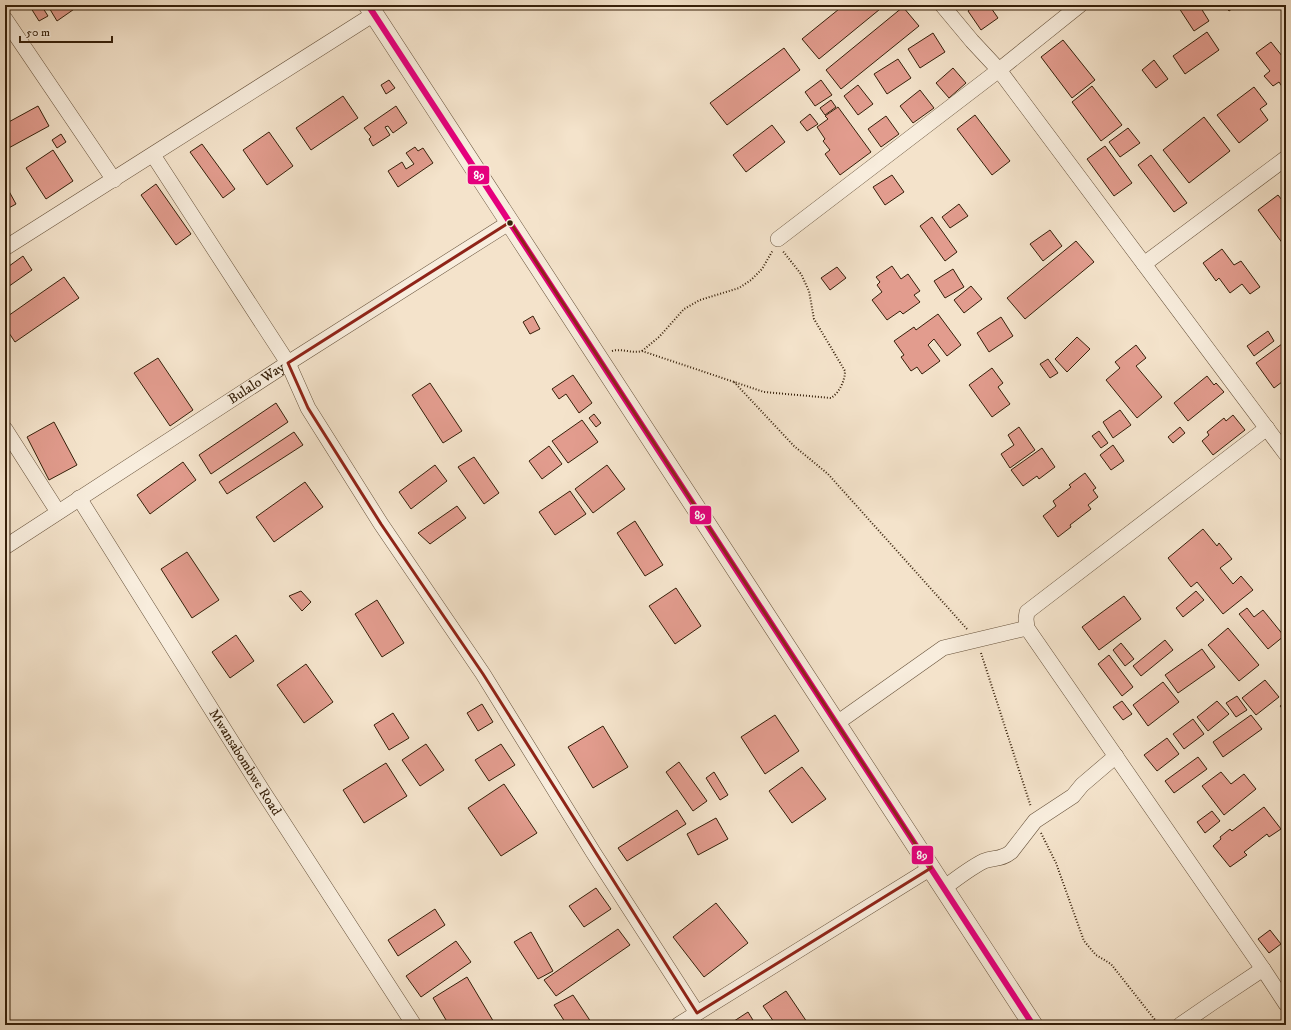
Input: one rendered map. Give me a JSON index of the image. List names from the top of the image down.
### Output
{
  "streets": {
    "street": ["Bulalo Way", "Mwansabombwe Road"]
  },
  "crossings": [
    ["Bulalo Way", "Mwansabombwe Road"]
  ],
  "lines": ["transit line 89"],
  "scale_bar": "50 m"
}
